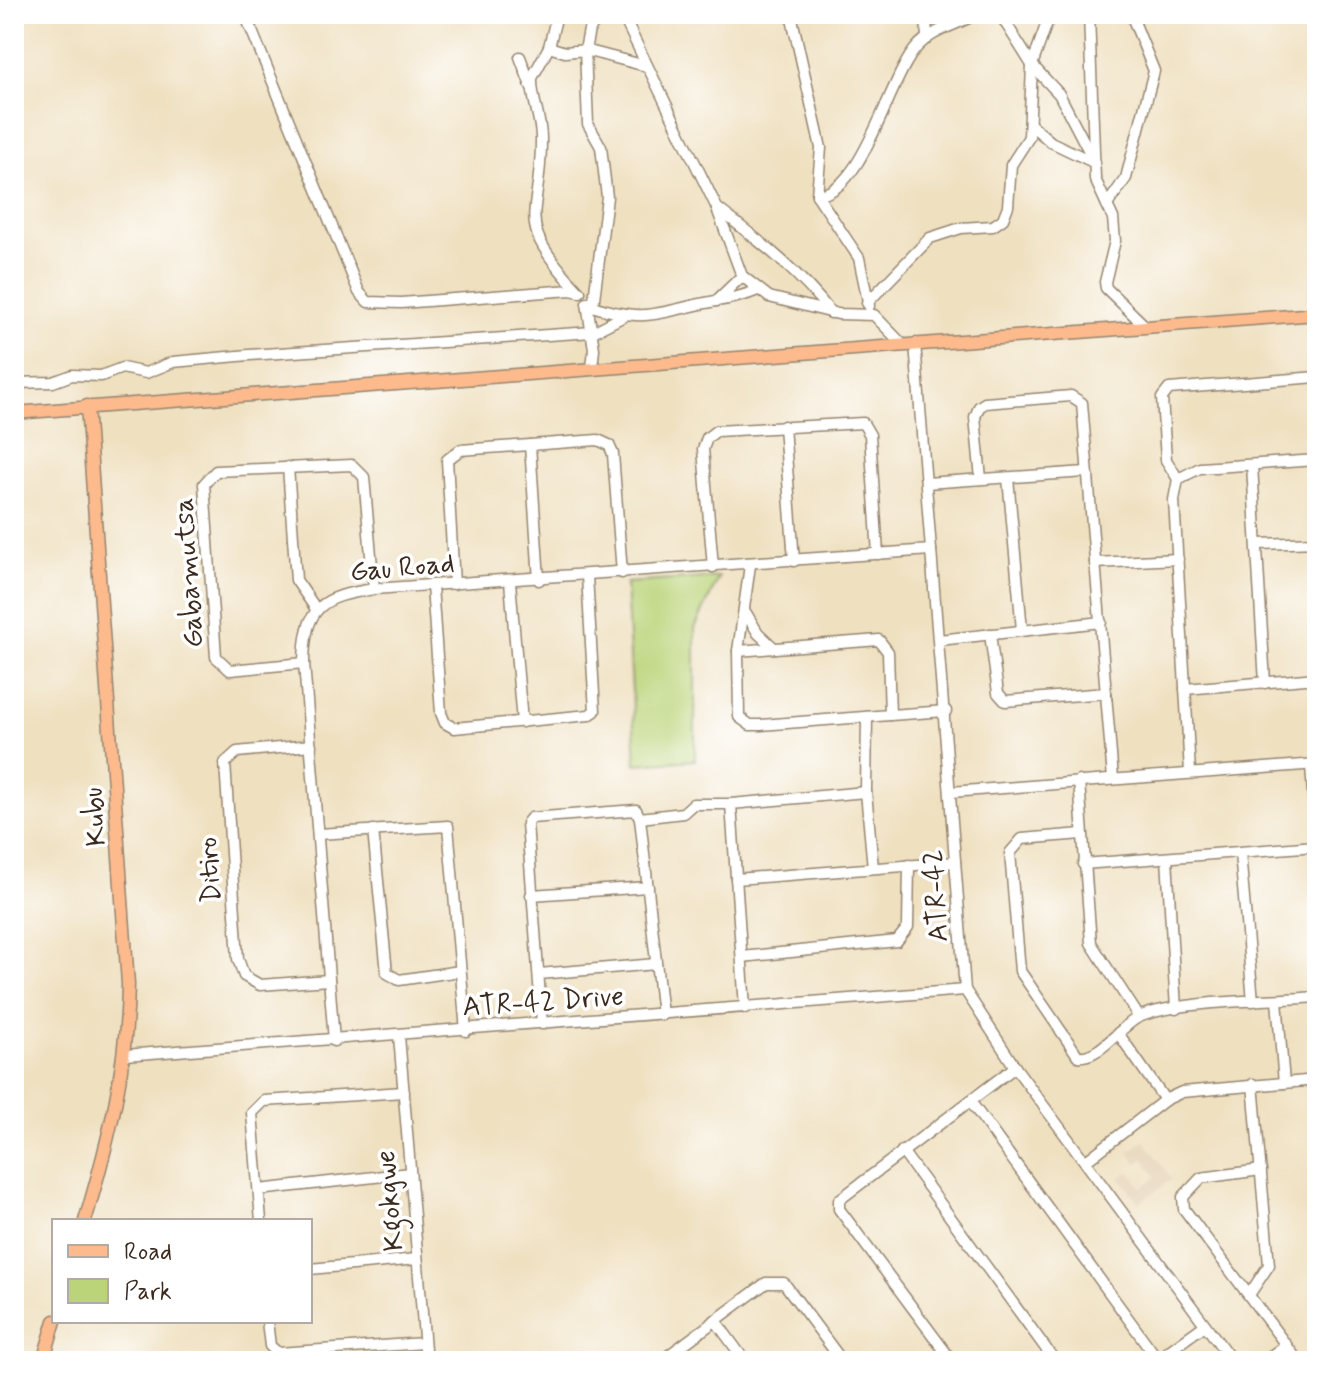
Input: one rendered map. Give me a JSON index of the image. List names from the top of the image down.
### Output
{
  "streets": {
    "main road": ["Kubu"],
    "street": [
      "Gau Road",
      "Gabamutsa",
      "Ditiro",
      "ATR-42",
      "ATR-42 Drive",
      "Kgokgwe"
    ]
  },
  "crossings": [
    ["Gau Road", "Gabamutsa"],
    ["Gau Road", "Ditiro"],
    ["Gau Road", "ATR-42"],
    ["Gau Road", "ATR-42 Drive"],
    ["Kubu", "ATR-42 Drive"],
    ["ATR-42", "ATR-42 Drive"],
    ["ATR-42 Drive", "Kgokgwe"]
  ],
  "legend": ["Road", "Park"]
}
